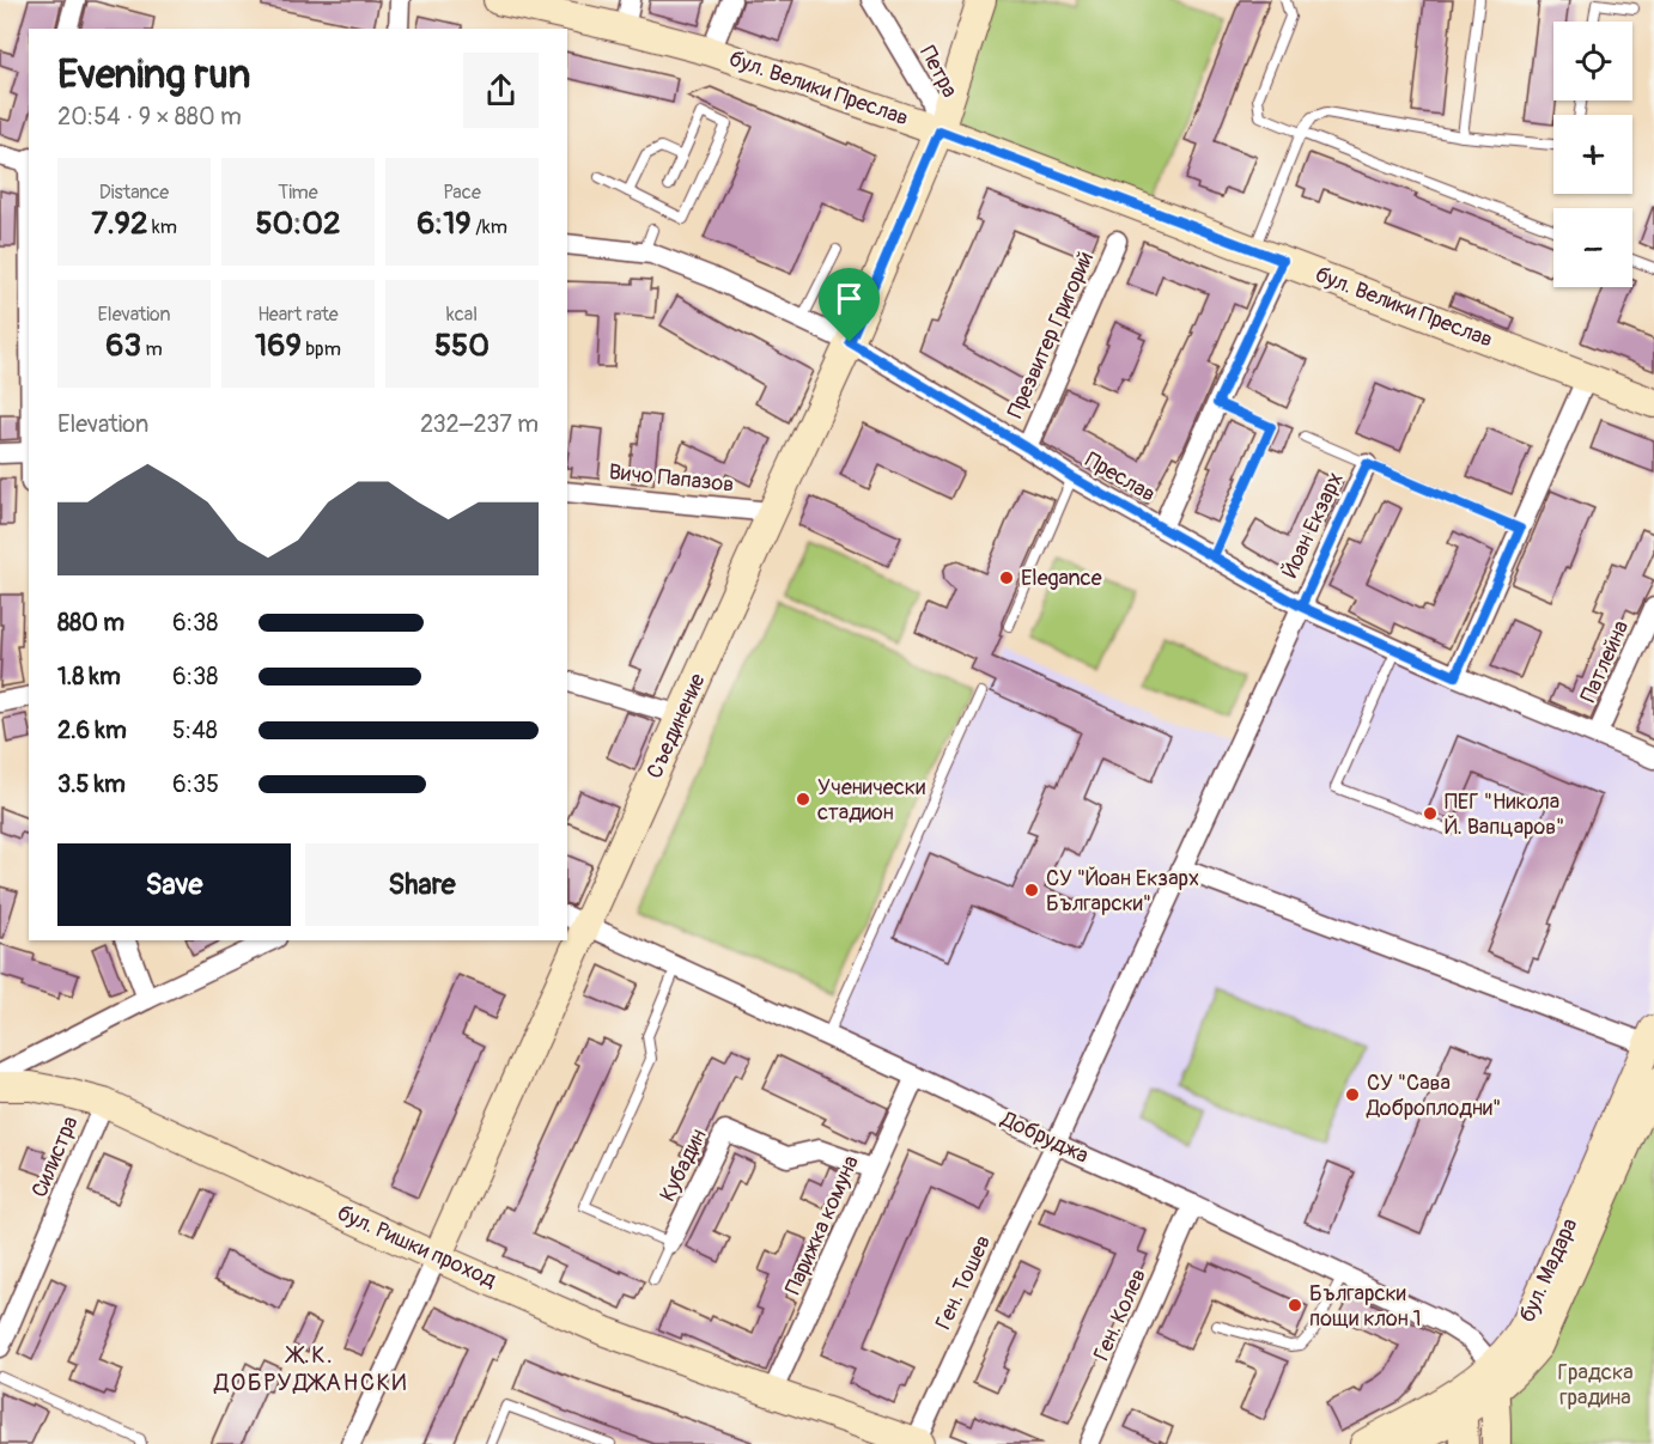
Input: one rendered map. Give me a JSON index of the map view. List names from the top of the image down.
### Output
{
  "streets": {
    "main road": [
      "бул. Велики Преслав",
      "Съединение",
      "бул. Ришки проход",
      "бул. Мадара"
    ],
    "street": [
      "Петра",
      "Презвитер Григорий",
      "Преслав",
      "Вичо Папазов",
      "Йоан Екзарх",
      "Патлейна",
      "Добруджа",
      "Силистра",
      "Кубадин",
      "Парижка комуна",
      "Ген. Тошев",
      "Ген. Колев"
    ]
  },
  "crossings": [
    ["Петра", "бул. Велики Преслав"],
    ["Петра", "Съединение"],
    ["бул. Велики Преслав", "Съединение"],
    ["Презвитер Григорий", "Преслав"],
    ["Преслав", "Йоан Екзарх"],
    ["Преслав", "Патлейна"],
    ["Преслав", "Съединение"],
    ["Вичо Папазов", "Съединение"],
    ["Йоан Екзарх", "Ген. Тошев"],
    ["Съединение", "Добруджа"],
    ["Съединение", "бул. Ришки проход"],
    ["Добруджа", "Парижка комуна"],
    ["Добруджа", "бул. Мадара"],
    ["Добруджа", "Ген. Тошев"],
    ["Добруджа", "Ген. Колев"],
    ["Силистра", "бул. Ришки проход"],
    ["Кубадин", "Парижка комуна"],
    ["Парижка комуна", "бул. Ришки проход"],
    ["бул. Ришки проход", "Ген. Тошев"]
  ],
  "districts": ["Ж.К. ДОБРУДЖАНСКИ"],
  "parks": ["Градска градина"],
  "places": [
    "Elegance",
    "Ученически стадион",
    "ПЕГ \"Никола Й. Вапцаров\"",
    "СУ \"Йоан Екзарх Български\"",
    "СУ \"Сава Доброплодни\"",
    "Български пощи клон 1"
  ],
  "page": {
    "map_buttons": ["+", "−"],
    "heading": ["Evening run", "20:54 · 9 × 880 m"],
    "stats": [
      ["Distance", "7.92 km"],
      ["Time", "50:02"],
      ["Pace", "6:19 /km"],
      ["Elevation", "63 m"],
      ["Heart rate", "169 bpm"],
      ["kcal", "550"]
    ],
    "chart": ["Elevation", "232–237 m"],
    "list": [
      {
        "name": "880 m",
        "note": "6:38"
      },
      {
        "name": "1.8 km",
        "note": "6:38"
      },
      {
        "name": "2.6 km",
        "note": "5:48"
      },
      {
        "name": "3.5 km",
        "note": "6:35"
      }
    ],
    "buttons": ["Save", "Share"]
  }
}
